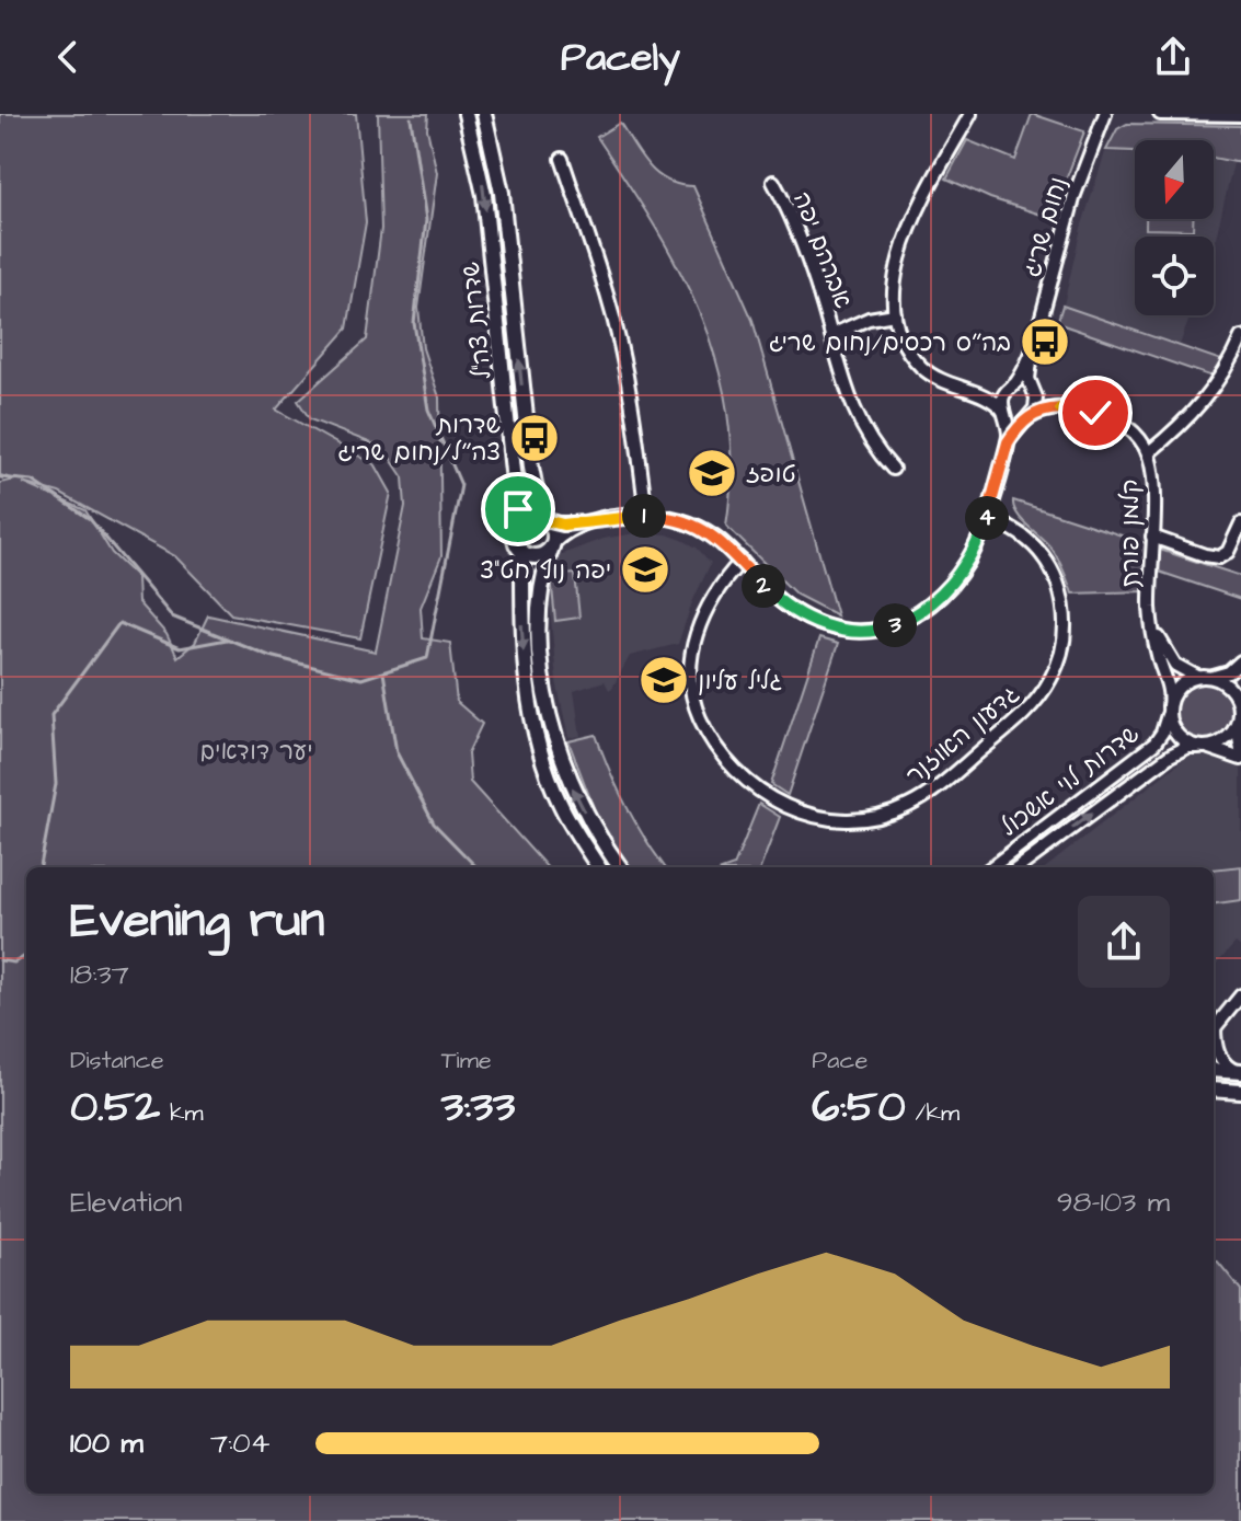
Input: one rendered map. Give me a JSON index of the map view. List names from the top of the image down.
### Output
{
  "streets": {
    "main road": ["שדרות צה\"ל"],
    "street": [
      "נחום שריג",
      "אברהם יפה",
      "קלמן פורת",
      "גדעון האוזנר",
      "שדרות לוי אשכול"
    ]
  },
  "crossings": [
    ["נחום שריג", "קלמן פורת"],
    ["קלמן פורת", "שדרות לוי אשכול"]
  ],
  "parks": ["יער דודאים"],
  "places": {
    "bus stop": ["בה״ס רכסים/נחום שריג", "שדרות צה״ל/נחום שריג"],
    "school or university": ["טופז", "יפה נוף חט\"צ", "גליל עליון"]
  },
  "north": "bottom",
  "page": {
    "header": "Pacely",
    "pins": [
      "1",
      "4",
      "2",
      "3"
    ],
    "heading": ["Evening run", "18:37"],
    "stats": [
      ["Distance", "0.52 km"],
      ["Time", "3:33"],
      ["Pace", "6:50 /km"]
    ],
    "chart": ["Elevation", "98–103 m"],
    "list": [
      {
        "name": "100 m",
        "note": "7:04"
      }
    ]
  }
}
